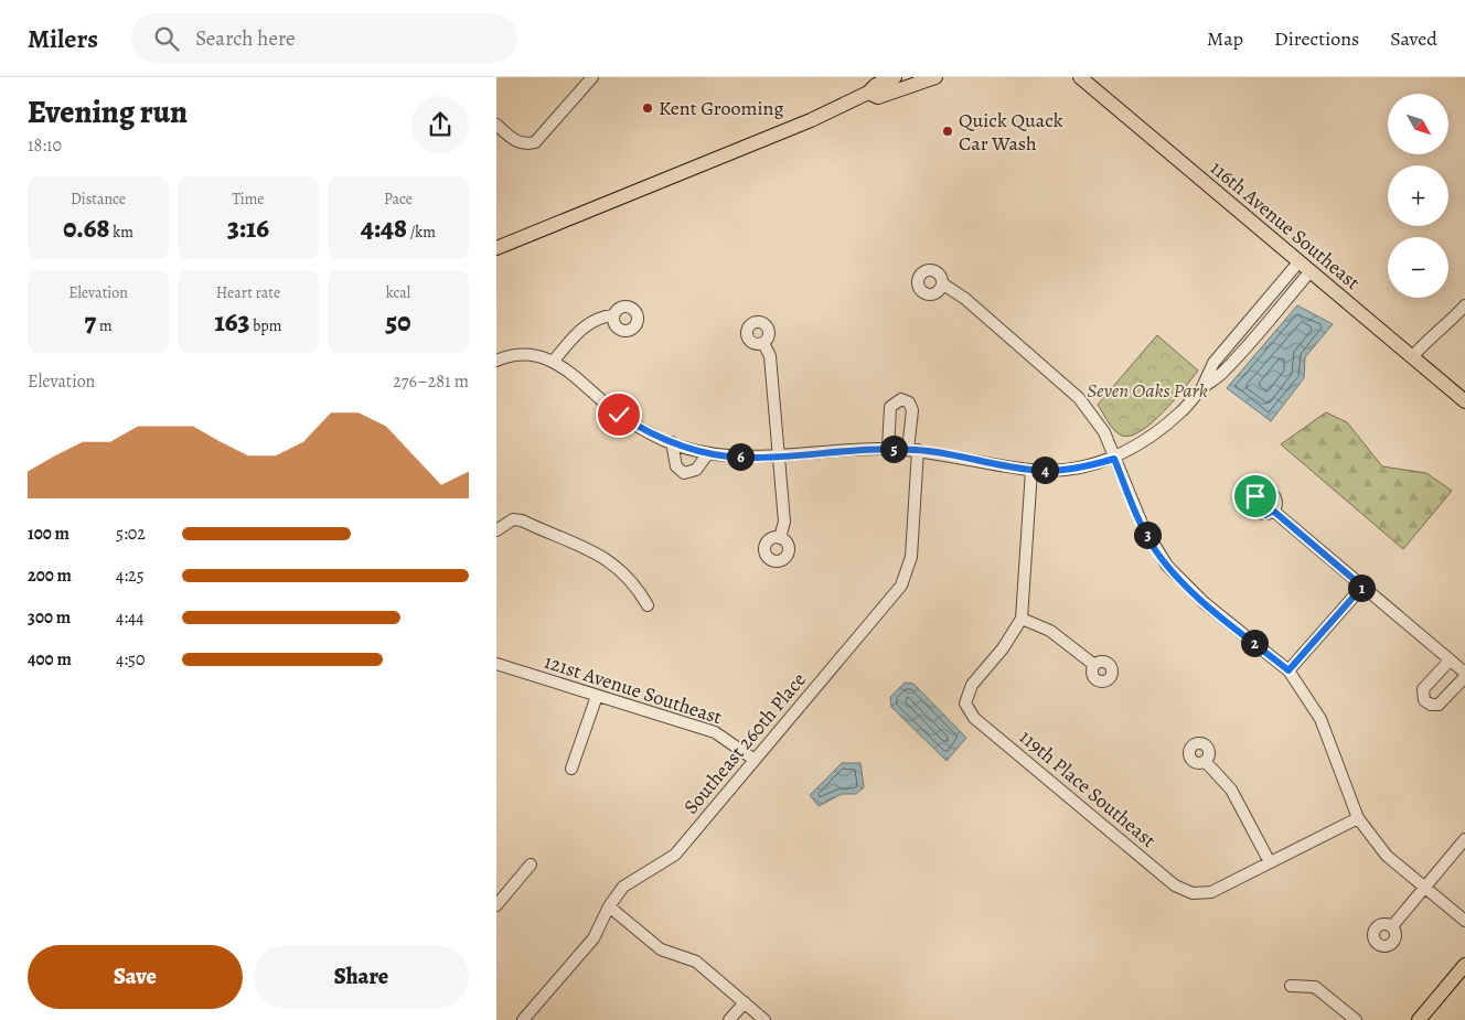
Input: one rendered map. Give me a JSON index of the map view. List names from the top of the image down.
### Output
{
  "streets": {
    "main road": ["116th Avenue Southeast"],
    "street": ["121st Avenue Southeast", "Southeast 260th Place", "119th Place Southeast"]
  },
  "crossings": [
    ["121st Avenue Southeast", "Southeast 260th Place"]
  ],
  "parks": ["Seven Oaks Park"],
  "places": ["Kent Grooming", "Quick Quack Car Wash"],
  "north": "bottom right",
  "page": {
    "header": "Milers",
    "search": "Search here",
    "nav": ["Map", "Directions", "Saved"],
    "heading": ["Evening run", "18:10"],
    "map_buttons": ["+", "−"],
    "stats": [
      ["Distance", "0.68 km"],
      ["Time", "3:16"],
      ["Pace", "4:48 /km"],
      ["Elevation", "7 m"],
      ["Heart rate", "163 bpm"],
      ["kcal", "50"]
    ],
    "chart": ["Elevation", "276–281 m"],
    "pins": [
      "5",
      "6",
      "4",
      "3",
      "1",
      "2"
    ],
    "list": [
      {
        "name": "100 m",
        "note": "5:02"
      },
      {
        "name": "200 m",
        "note": "4:25"
      },
      {
        "name": "300 m",
        "note": "4:44"
      },
      {
        "name": "400 m",
        "note": "4:50"
      }
    ],
    "buttons": ["Save", "Share"]
  }
}
